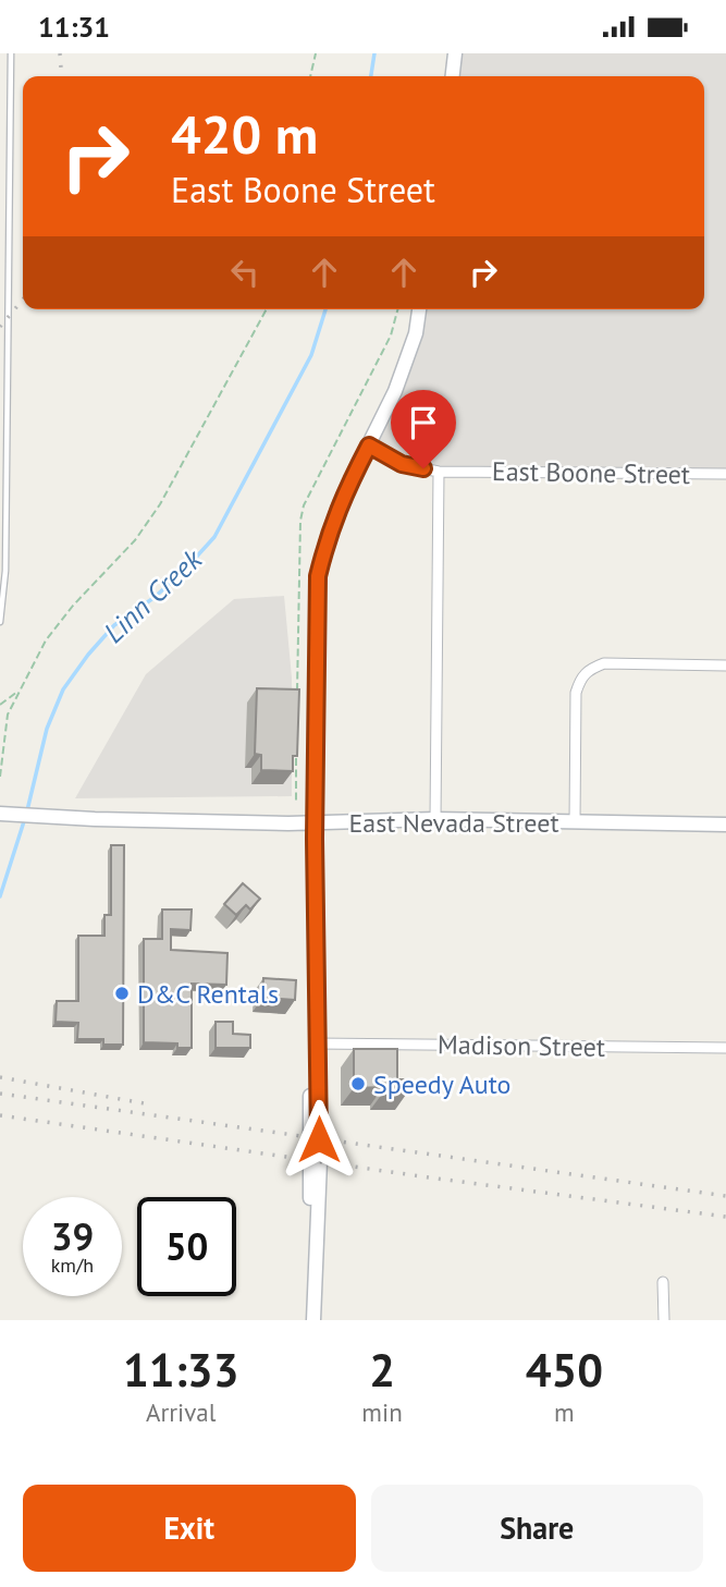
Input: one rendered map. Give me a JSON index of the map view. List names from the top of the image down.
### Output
{
  "streets": {
    "main road": ["East Nevada Street"],
    "street": ["East Boone Street", "Madison Street"]
  },
  "water": ["Linn Creek"],
  "places": ["D&C Rentals", "Speedy Auto"],
  "page": {
    "status": "11:31",
    "turn": ["420 m", "East Boone Street"],
    "speed": "39 km/h",
    "limit": "50",
    "eta": [
      "11:33",
      "Arrival",
      "2",
      "min",
      "450",
      "m"
    ],
    "buttons": ["Exit", "Share"]
  }
}
